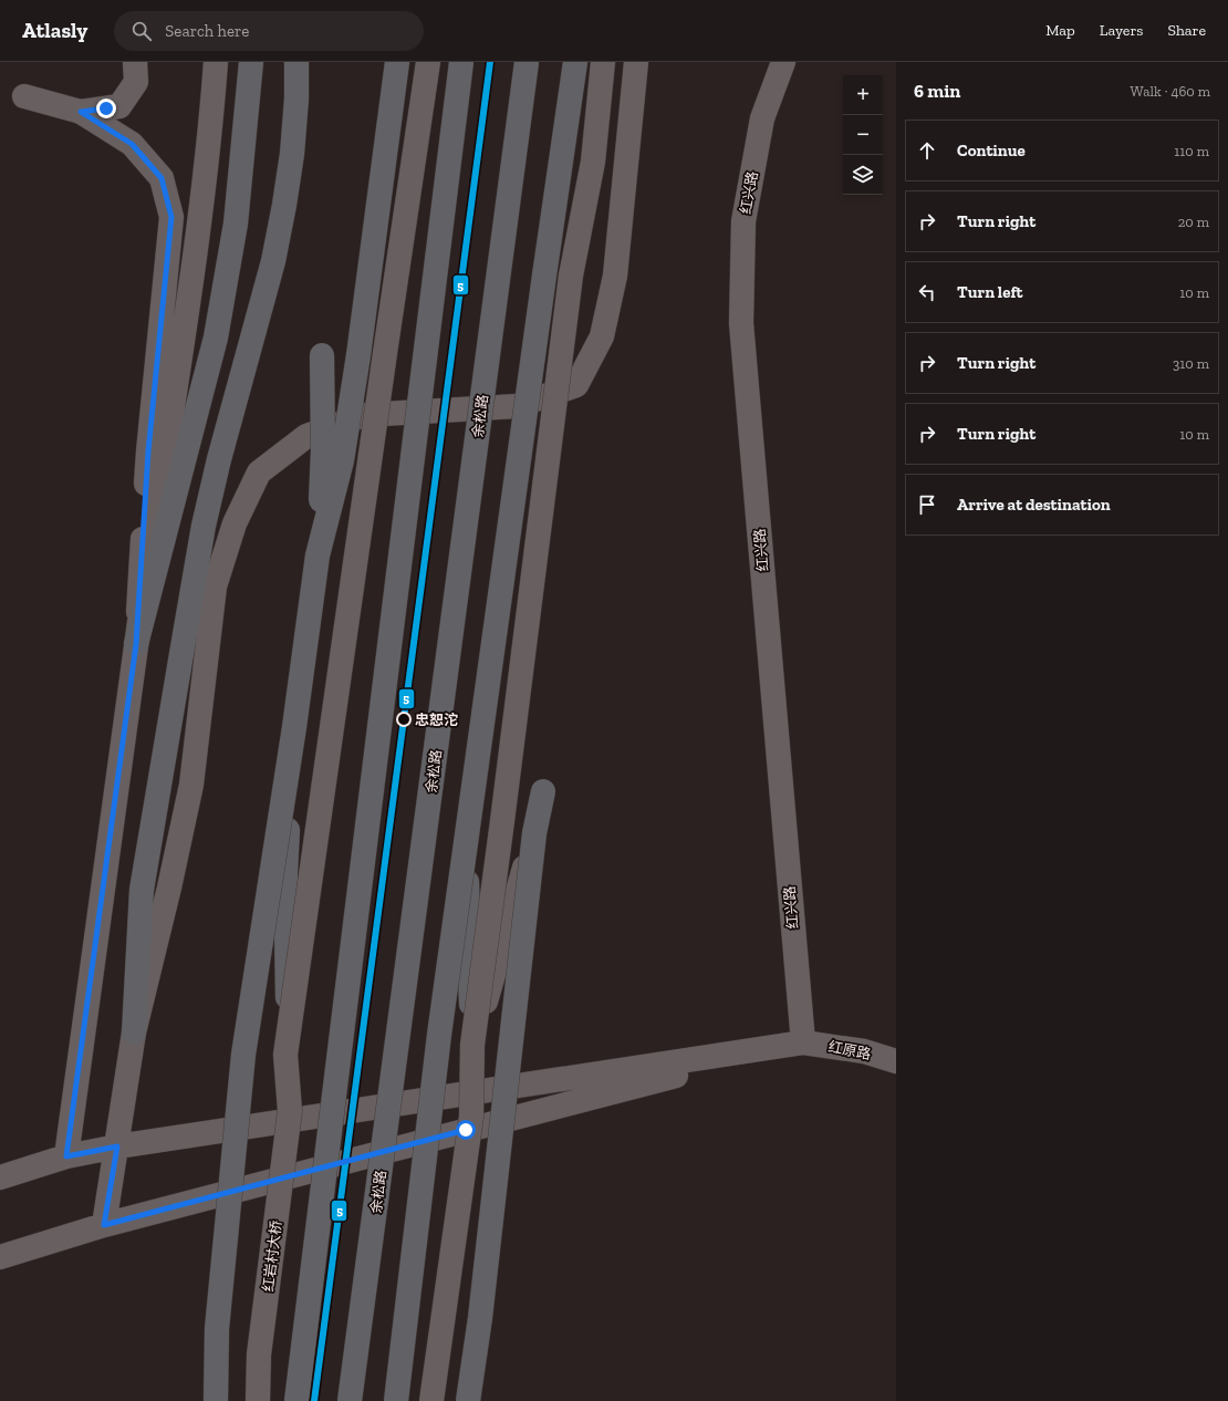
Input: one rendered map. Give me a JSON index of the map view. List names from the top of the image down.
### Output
{
  "streets": {
    "highway": ["余松路"],
    "main road": ["红兴路", "红原路", "红岩村大桥"]
  },
  "crossings": [
    ["红兴路", "红原路"]
  ],
  "places": ["忠恕沱"],
  "lines": ["transit line 5"],
  "page": {
    "header": "Atlasly",
    "search": "Search here",
    "nav": ["Map", "Layers", "Share"],
    "heading": ["6 min", "Walk · 460 m"],
    "map_buttons": ["+", "−"],
    "list": [
      ["Continue", "110 m"],
      ["Turn right", "20 m"],
      ["Turn left", "10 m"],
      ["Turn right", "310 m"],
      ["Turn right", "10 m"],
      "Arrive at destination"
    ]
  }
}
